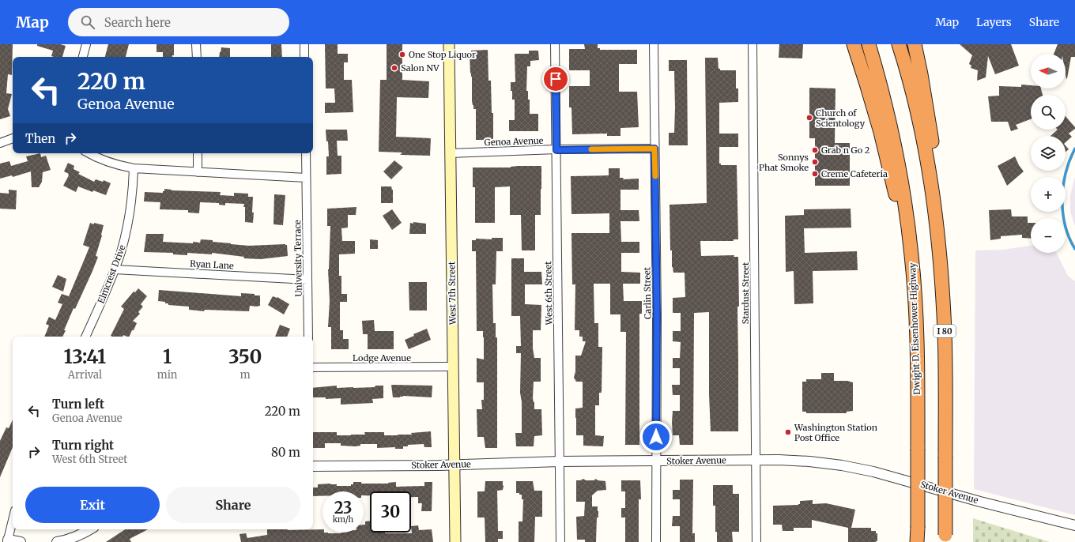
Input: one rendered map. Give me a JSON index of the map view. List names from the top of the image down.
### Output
{
  "streets": {
    "highway": ["Dwight D. Eisenhower Highway", "I 80"],
    "main road": ["West 7th Street"],
    "street": [
      "Genoa Avenue",
      "University Terrace",
      "Ryan Lane",
      "Elmcrest Drive",
      "West 6th Street",
      "Carlin Street",
      "Stardust Street",
      "Lodge Avenue",
      "Stoker Avenue"
    ]
  },
  "crossings": [
    ["Genoa Avenue", "West 7th Street"],
    ["Genoa Avenue", "West 6th Street"],
    ["Genoa Avenue", "Carlin Street"],
    ["University Terrace", "Ryan Lane"],
    ["Ryan Lane", "Elmcrest Drive"],
    ["West 7th Street", "Lodge Avenue"],
    ["West 7th Street", "Stoker Avenue"],
    ["West 6th Street", "Stoker Avenue"],
    ["Carlin Street", "Stoker Avenue"],
    ["Stardust Street", "Stoker Avenue"]
  ],
  "places": [
    "One Stop Liquor",
    "Salon NV",
    "Church of Scientology",
    "Grab n Go 2",
    "Sonnys Phat Smoke",
    "Creme Cafeteria",
    "Washington Station Post Office"
  ],
  "north": "left",
  "page": {
    "header": "Map",
    "search": "Search here",
    "nav": ["Map", "Layers", "Share"],
    "map_buttons": ["+", "−"],
    "turn": ["220 m", "Genoa Avenue"],
    "then": "Then",
    "eta": [
      "13:41",
      "Arrival",
      "1",
      "min",
      "350",
      "m"
    ],
    "list": [
      {
        "name": "Turn left",
        "note": "Genoa Avenue",
        "value": "220 m"
      },
      {
        "name": "Turn right",
        "note": "West 6th Street",
        "value": "80 m"
      }
    ],
    "buttons": ["Exit", "Share"],
    "speed": "23 km/h",
    "limit": "30"
  }
}
